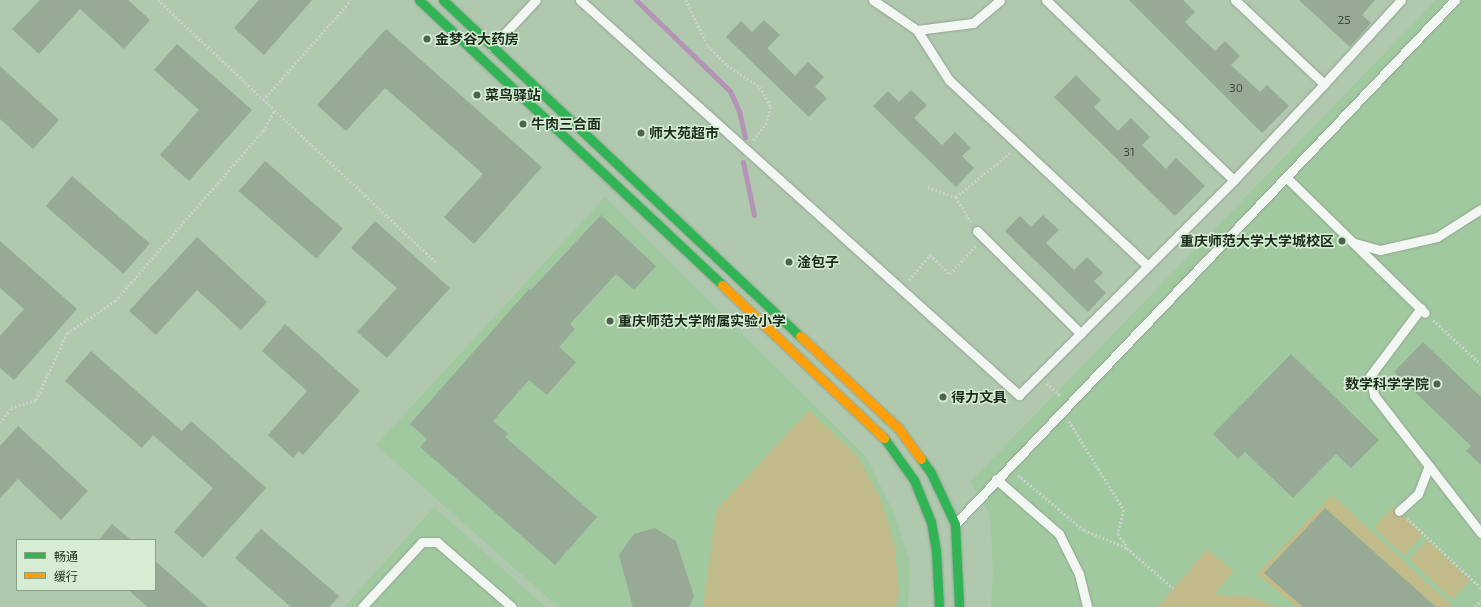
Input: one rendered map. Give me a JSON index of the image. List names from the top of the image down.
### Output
{
  "places": [
    "金梦谷大药房",
    "菜鸟驿站",
    "牛肉三合面",
    "师大苑超市",
    "重庆师范大学大学城校区",
    "淦包子",
    "重庆师范大学附属实验小学",
    "数学科学学院",
    "得力文具"
  ],
  "house_numbers": ["25", "30", "31"],
  "legend": ["畅通", "缓行"]
}
